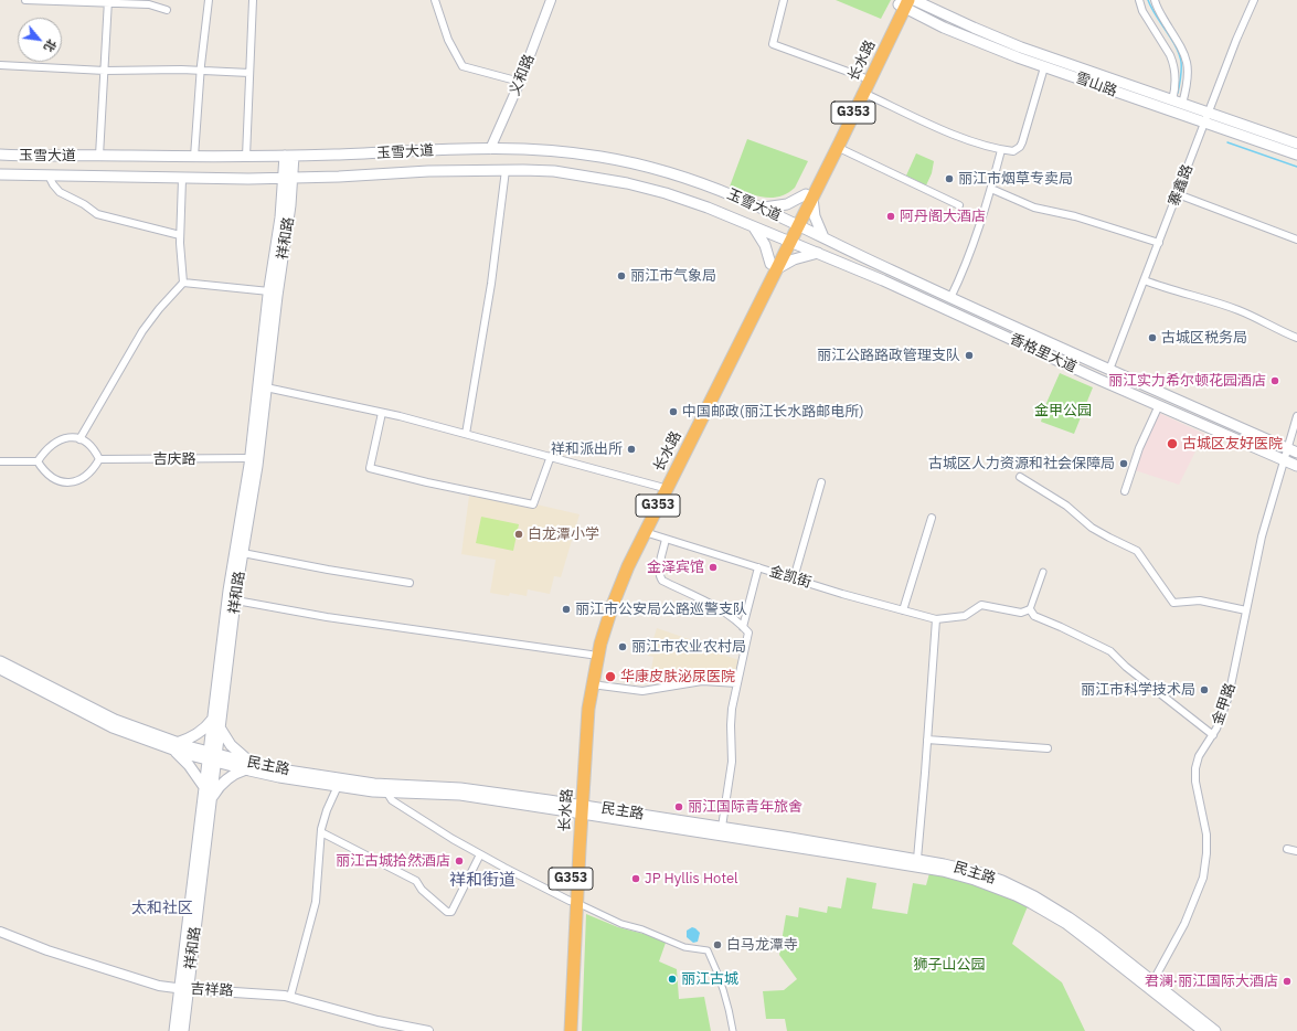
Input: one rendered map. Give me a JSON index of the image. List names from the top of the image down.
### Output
{
  "streets": {
    "highway": ["长水路", "G353"],
    "main road": [
      "雪山路",
      "玉雪大道",
      "祥和路",
      "香格里大道",
      "民主路"
    ],
    "street": [
      "义和路",
      "寨鑫路",
      "吉庆路",
      "金凯街",
      "金甲路",
      "吉祥路"
    ]
  },
  "crossings": [
    ["长水路", "雪山路"],
    ["长水路", "玉雪大道"],
    ["长水路", "香格里大道"],
    ["长水路", "金凯街"],
    ["长水路", "民主路"],
    ["义和路", "玉雪大道"],
    ["雪山路", "寨鑫路"],
    ["玉雪大道", "祥和路"],
    ["玉雪大道", "香格里大道"],
    ["寨鑫路", "香格里大道"],
    ["祥和路", "吉庆路"],
    ["祥和路", "民主路"],
    ["祥和路", "吉祥路"],
    ["香格里大道", "金甲路"],
    ["金甲路", "民主路"]
  ],
  "districts": ["祥和街道", "太和社区"],
  "parks": ["金甲公园", "狮子山公园"],
  "places": [
    "丽江市烟草专卖局",
    "阿丹阁大酒店",
    "丽江市气象局",
    "古城区税务局",
    "丽江公路路政管理支队",
    "丽江实力希尔顿花园酒店",
    "中国邮政(丽江长水路邮电所)",
    "古城区友好医院",
    "祥和派出所",
    "古城区人力资源和社会保障局",
    "白龙潭小学",
    "金泽宾馆",
    "丽江市公安局公路巡警支队",
    "丽江市农业农村局",
    "华康皮肤泌尿医院",
    "丽江市科学技术局",
    "丽江国际青年旅舍",
    "丽江古城拾然酒店",
    "JP Hyllis Hotel",
    "白马龙潭寺",
    "丽江古城",
    "君澜·丽江国际大酒店"
  ],
  "north": "bottom right"
}
